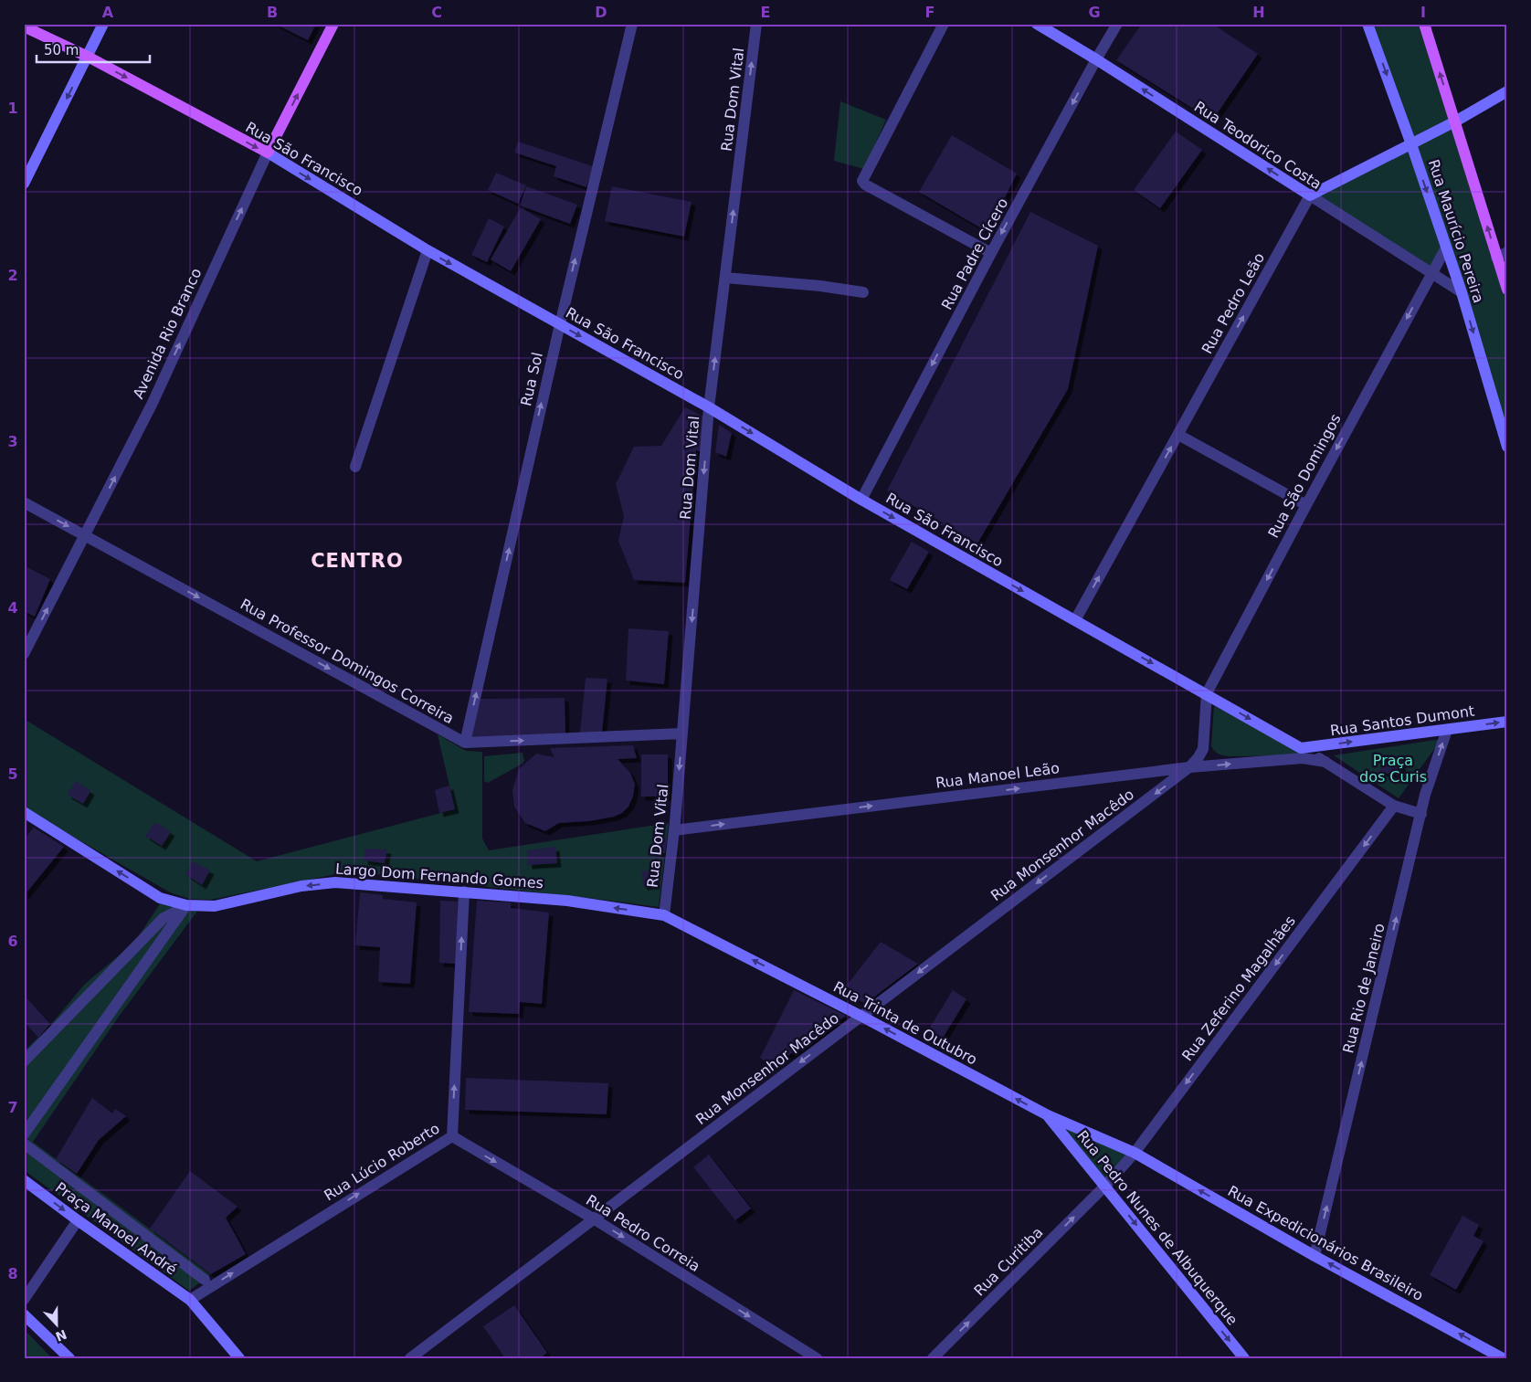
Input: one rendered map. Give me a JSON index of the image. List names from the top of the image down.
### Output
{
  "streets": {
    "main road": ["Rua São Francisco", "Rua Maurício Pereira", "Avenida Rio Branco"],
    "street": [
      "Rua Dom Vital",
      "Rua Teodorico Costa",
      "Rua Padre Cícero",
      "Rua Pedro Leão",
      "Rua Sol",
      "Rua São Domingos",
      "Rua Professor Domingos Correira",
      "Rua Santos Dumont",
      "Rua Manoel Leão",
      "Rua Monsenhor Macêdo",
      "Largo Dom Fernando Gomes",
      "Rua Zeferino Magalhães",
      "Rua Rio de Janeiro",
      "Rua Trinta de Outubro",
      "Rua Lúcio Roberto",
      "Rua Pedro Nunes de Albuquerque",
      "Praça Manoel André",
      "Rua Pedro Correia",
      "Rua Expedicionários Brasileiro",
      "Rua Curitiba"
    ]
  },
  "crossings": [
    ["Rua Dom Vital", "Rua São Francisco"],
    ["Rua Dom Vital", "Rua Manoel Leão"],
    ["Rua Dom Vital", "Largo Dom Fernando Gomes"],
    ["Rua Dom Vital", "Rua Trinta de Outubro"],
    ["Rua Teodorico Costa", "Rua Maurício Pereira"],
    ["Rua Teodorico Costa", "Rua Padre Cícero"],
    ["Rua Teodorico Costa", "Rua Pedro Leão"],
    ["Rua Teodorico Costa", "Rua São Domingos"],
    ["Rua São Francisco", "Rua Padre Cícero"],
    ["Rua São Francisco", "Rua Pedro Leão"],
    ["Rua São Francisco", "Avenida Rio Branco"],
    ["Rua São Francisco", "Rua Sol"],
    ["Rua São Francisco", "Rua São Domingos"],
    ["Rua São Francisco", "Rua Santos Dumont"],
    ["Rua São Francisco", "Rua Monsenhor Macêdo"],
    ["Rua Maurício Pereira", "Rua São Domingos"],
    ["Avenida Rio Branco", "Rua Professor Domingos Correira"],
    ["Rua Sol", "Rua Professor Domingos Correira"],
    ["Rua São Domingos", "Rua Monsenhor Macêdo"],
    ["Rua Santos Dumont", "Rua Rio de Janeiro"],
    ["Rua Manoel Leão", "Rua Monsenhor Macêdo"],
    ["Rua Monsenhor Macêdo", "Rua Trinta de Outubro"],
    ["Rua Monsenhor Macêdo", "Rua Pedro Correia"],
    ["Largo Dom Fernando Gomes", "Rua Trinta de Outubro"],
    ["Largo Dom Fernando Gomes", "Rua Lúcio Roberto"],
    ["Rua Zeferino Magalhães", "Rua Trinta de Outubro"],
    ["Rua Zeferino Magalhães", "Rua Pedro Nunes de Albuquerque"],
    ["Rua Zeferino Magalhães", "Rua Expedicionários Brasileiro"],
    ["Rua Zeferino Magalhães", "Rua Curitiba"],
    ["Rua Rio de Janeiro", "Rua Expedicionários Brasileiro"],
    ["Rua Trinta de Outubro", "Rua Pedro Nunes de Albuquerque"],
    ["Rua Trinta de Outubro", "Rua Expedicionários Brasileiro"],
    ["Rua Lúcio Roberto", "Praça Manoel André"],
    ["Rua Lúcio Roberto", "Rua Pedro Correia"],
    ["Rua Pedro Nunes de Albuquerque", "Rua Curitiba"]
  ],
  "one_way": [
    "Rua Teodorico Costa",
    "Rua São Francisco",
    "Rua Padre Cícero",
    "Rua Pedro Leão",
    "Avenida Rio Branco",
    "Rua Sol",
    "Rua São Domingos",
    "Rua Professor Domingos Correira",
    "Rua Santos Dumont",
    "Rua Manoel Leão",
    "Rua Monsenhor Macêdo",
    "Largo Dom Fernando Gomes",
    "Rua Zeferino Magalhães",
    "Rua Rio de Janeiro",
    "Rua Trinta de Outubro",
    "Rua Lúcio Roberto",
    "Rua Pedro Nunes de Albuquerque",
    "Rua Pedro Correia",
    "Rua Expedicionários Brasileiro",
    "Rua Curitiba"
  ],
  "districts": ["CENTRO"],
  "parks": ["Praça dos Curis"],
  "scale_bar": "50 m",
  "north": "bottom",
  "grid": {
    "columns": [
      "A",
      "B",
      "C",
      "D",
      "E",
      "F",
      "G",
      "H",
      "I"
    ],
    "rows": [
      "1",
      "2",
      "3",
      "4",
      "5",
      "6",
      "7",
      "8"
    ]
  }
}
